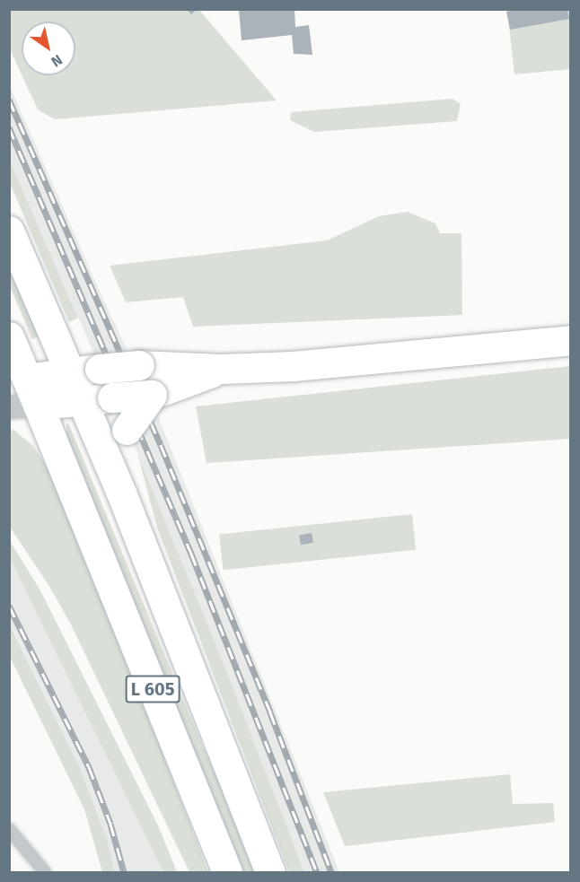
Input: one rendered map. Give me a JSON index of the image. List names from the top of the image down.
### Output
{
  "streets": {
    "main road": ["L 605"]
  },
  "north": "bottom right"
}
